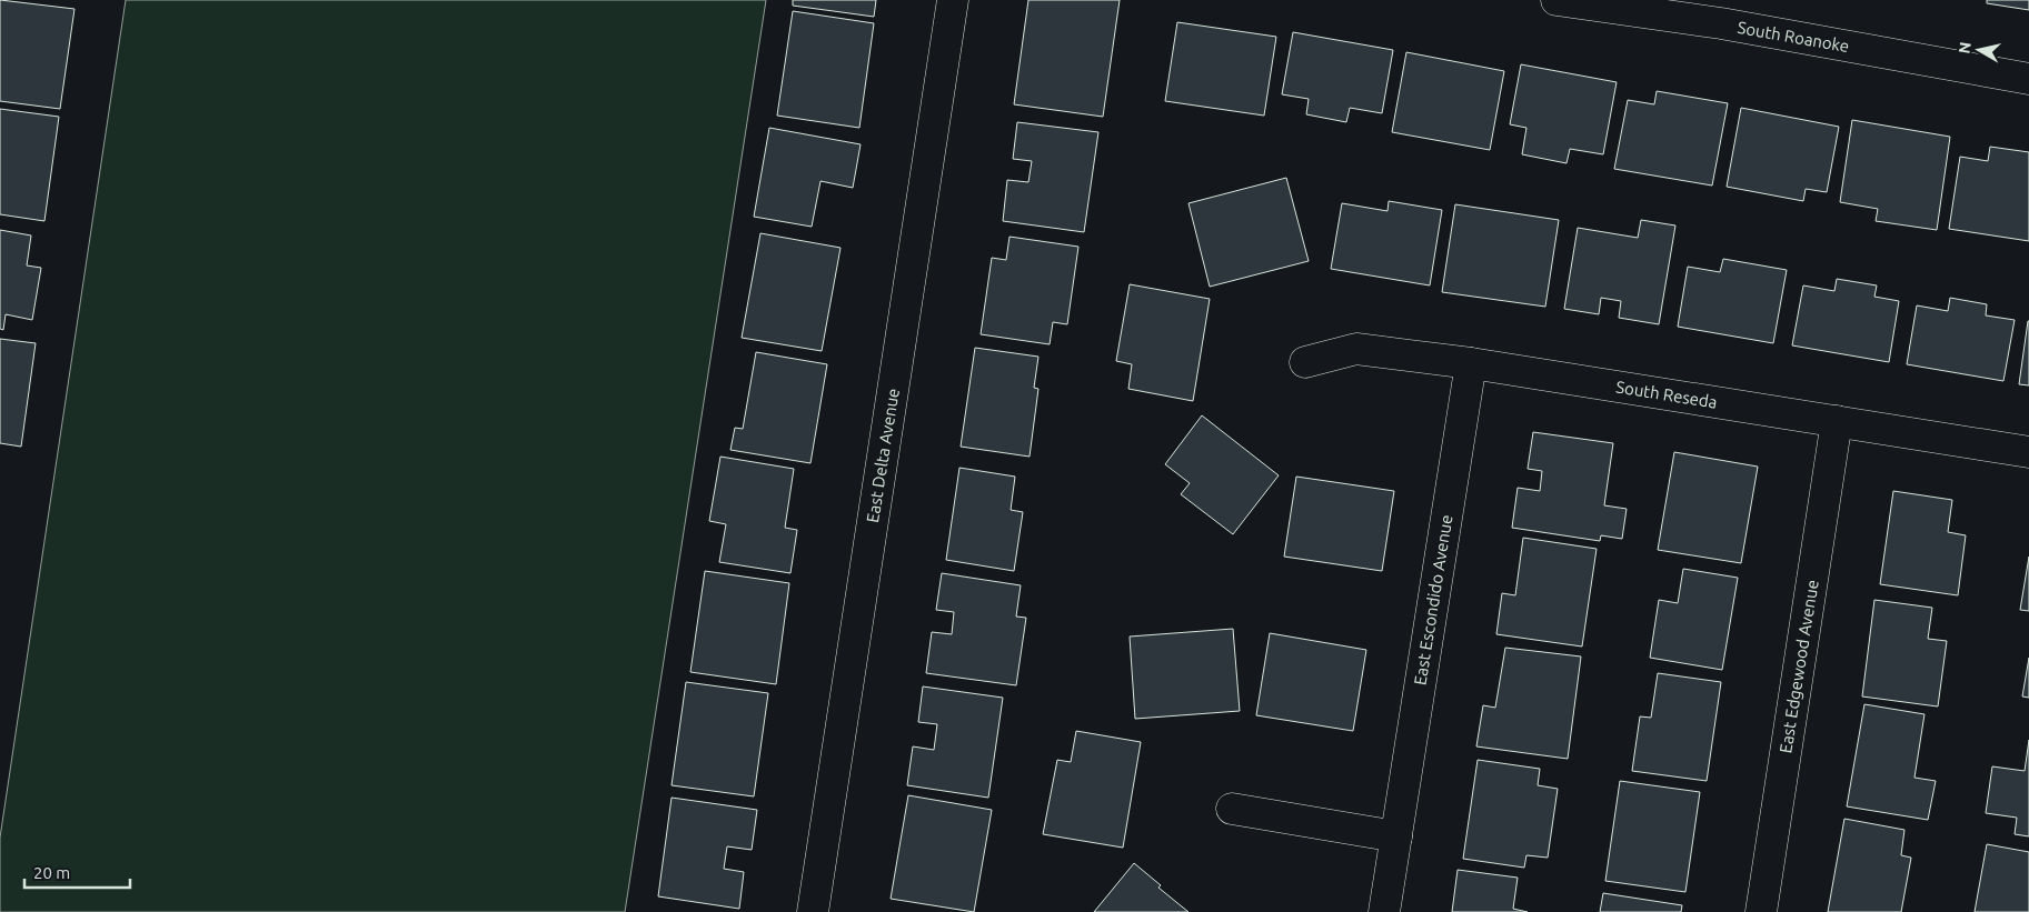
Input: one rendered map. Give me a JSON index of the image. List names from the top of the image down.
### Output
{
  "streets": {
    "street": [
      "South Roanoke",
      "South Reseda",
      "East Delta Avenue",
      "East Escondido Avenue",
      "East Edgewood Avenue"
    ]
  },
  "crossings": [
    ["South Reseda", "East Escondido Avenue"],
    ["South Reseda", "East Edgewood Avenue"]
  ],
  "scale_bar": "20 m",
  "north": "left"
}
